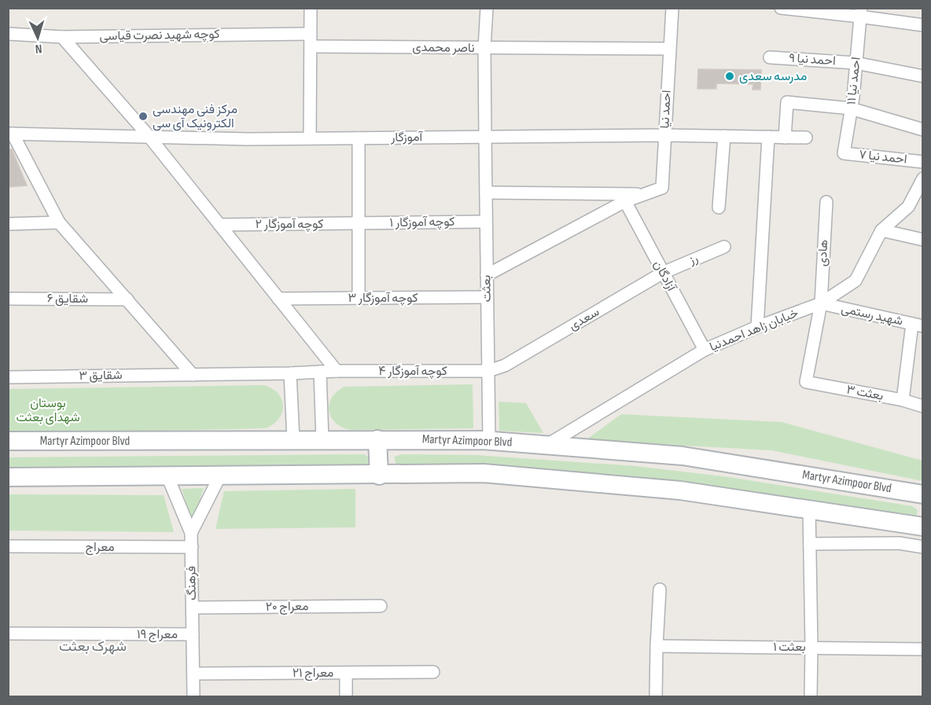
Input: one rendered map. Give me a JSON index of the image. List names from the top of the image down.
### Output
{
  "streets": {
    "main road": ["Martyr Azimpoor Blvd"],
    "street": [
      "کوچه شهید نصرت قیاسی",
      "ناصر محمدی",
      "احمد نیا ۹",
      "احمد نیا ۱۱",
      "احمد نیا",
      "آموزگار",
      "احمد نیا ۷",
      "کوچه آموزگار ۱",
      "کوچه آموزگار ۲",
      "هادی",
      "رز",
      "آزادگان",
      "بعثت",
      "کوچه آموزگار ۳",
      "شقایق ۶",
      "شهید رستمی",
      "سعدی",
      "خیابان زاهد احمدنیا",
      "کوچه آموزگار ۴",
      "شقایق ۳",
      "بعثت ۳",
      "معراج",
      "فرهنگ",
      "معراج ۲۰",
      "معراج ۱۹",
      "بعثت ۱",
      "معراج ۲۱"
    ]
  },
  "crossings": [
    ["ناصر محمدی", "احمد نیا"],
    ["ناصر محمدی", "بعثت"],
    ["احمد نیا ۹", "احمد نیا ۱۱"],
    ["احمد نیا ۱۱", "احمد نیا ۷"],
    ["احمد نیا", "آموزگار"],
    ["آموزگار", "بعثت"],
    ["کوچه آموزگار ۱", "کوچه آموزگار ۲"],
    ["کوچه آموزگار ۱", "بعثت"],
    ["هادی", "شهید رستمی"],
    ["هادی", "خیابان زاهد احمدنیا"],
    ["هادی", "بعثت ۳"],
    ["رز", "آزادگان"],
    ["رز", "سعدی"],
    ["آزادگان", "سعدی"],
    ["آزادگان", "خیابان زاهد احمدنیا"],
    ["بعثت", "کوچه آموزگار ۳"],
    ["بعثت", "سعدی"],
    ["بعثت", "کوچه آموزگار ۴"],
    ["بعثت", "Martyr Azimpoor Blvd"],
    ["شهید رستمی", "خیابان زاهد احمدنیا"],
    ["سعدی", "کوچه آموزگار ۴"],
    ["خیابان زاهد احمدنیا", "Martyr Azimpoor Blvd"],
    ["کوچه آموزگار ۴", "شقایق ۳"],
    ["معراج", "فرهنگ"],
    ["فرهنگ", "معراج ۲۰"],
    ["فرهنگ", "معراج ۱۹"],
    ["فرهنگ", "معراج ۲۱"]
  ],
  "districts": ["شهرک بعثت"],
  "parks": ["بوستان شهدای بعثت"],
  "places": ["مدرسه سعدی", "مرکز فنی مهندسی الکترونیک آی سی"],
  "north": "bottom"
}
